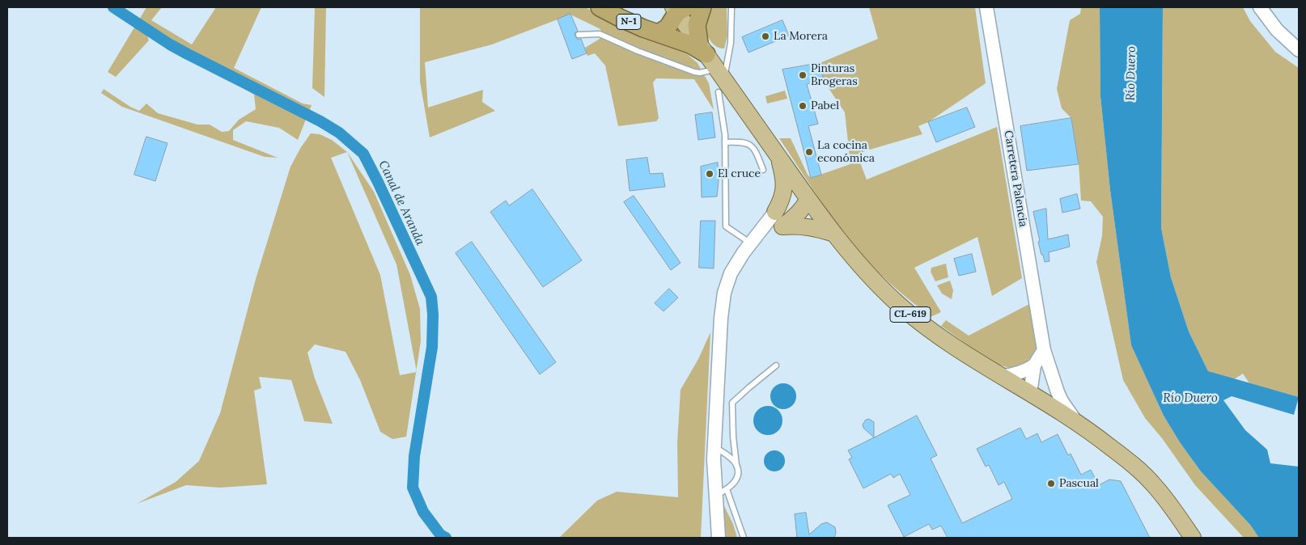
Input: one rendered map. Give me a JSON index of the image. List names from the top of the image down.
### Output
{
  "streets": {
    "highway": ["N-1"],
    "main road": ["CL-619"],
    "street": ["Carretera Palencia"]
  },
  "crossings": [
    ["N-1", "CL-619"],
    ["Carretera Palencia", "CL-619"]
  ],
  "water": ["Río Duero", "Canal de Aranda"],
  "places": [
    "La Morera",
    "Pinturas Brogeras",
    "Pabel",
    "La cocina económica",
    "El cruce",
    "Pascual"
  ]
}
